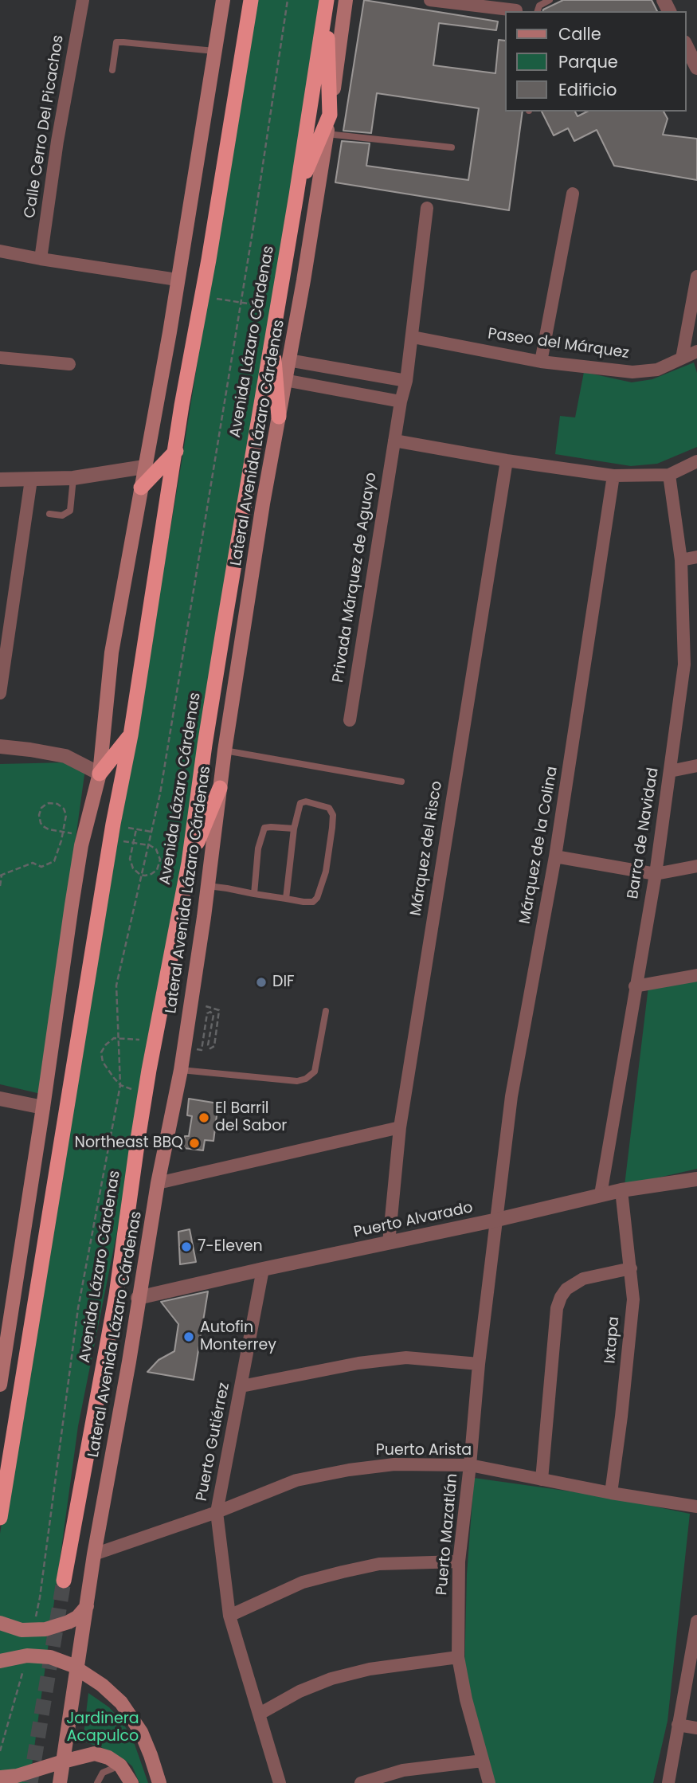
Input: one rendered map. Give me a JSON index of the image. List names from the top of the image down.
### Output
{
  "streets": {
    "highway": ["Avenida Lázaro Cárdenas"],
    "main road": ["Lateral Avenida Lázaro Cárdenas"],
    "street": [
      "Calle Cerro Del Picachos",
      "Paseo del Márquez",
      "Privada Márquez de Aguayo",
      "Barra de Navidad",
      "Márquez de la Colina",
      "Márquez del Risco",
      "Puerto Alvarado",
      "Ixtapa",
      "Puerto Gutiérrez",
      "Puerto Arista",
      "Puerto Mazatlán"
    ]
  },
  "crossings": [
    ["Paseo del Márquez", "Privada Márquez de Aguayo"],
    ["Lateral Avenida Lázaro Cárdenas", "Puerto Alvarado"],
    ["Lateral Avenida Lázaro Cárdenas", "Puerto Arista"],
    ["Barra de Navidad", "Puerto Alvarado"],
    ["Márquez de la Colina", "Puerto Alvarado"],
    ["Márquez de la Colina", "Puerto Mazatlán"],
    ["Márquez del Risco", "Puerto Alvarado"],
    ["Puerto Alvarado", "Ixtapa"],
    ["Puerto Alvarado", "Puerto Gutiérrez"],
    ["Puerto Alvarado", "Puerto Mazatlán"],
    ["Ixtapa", "Puerto Arista"],
    ["Puerto Gutiérrez", "Puerto Arista"],
    ["Puerto Arista", "Puerto Mazatlán"]
  ],
  "parks": ["Jardinera Acapulco"],
  "places": [
    "DIF",
    "El Barril del Sabor",
    "Northeast BBQ",
    "7-Eleven",
    "Autofin Monterrey"
  ],
  "legend": ["Calle", "Parque", "Edificio"]
}
